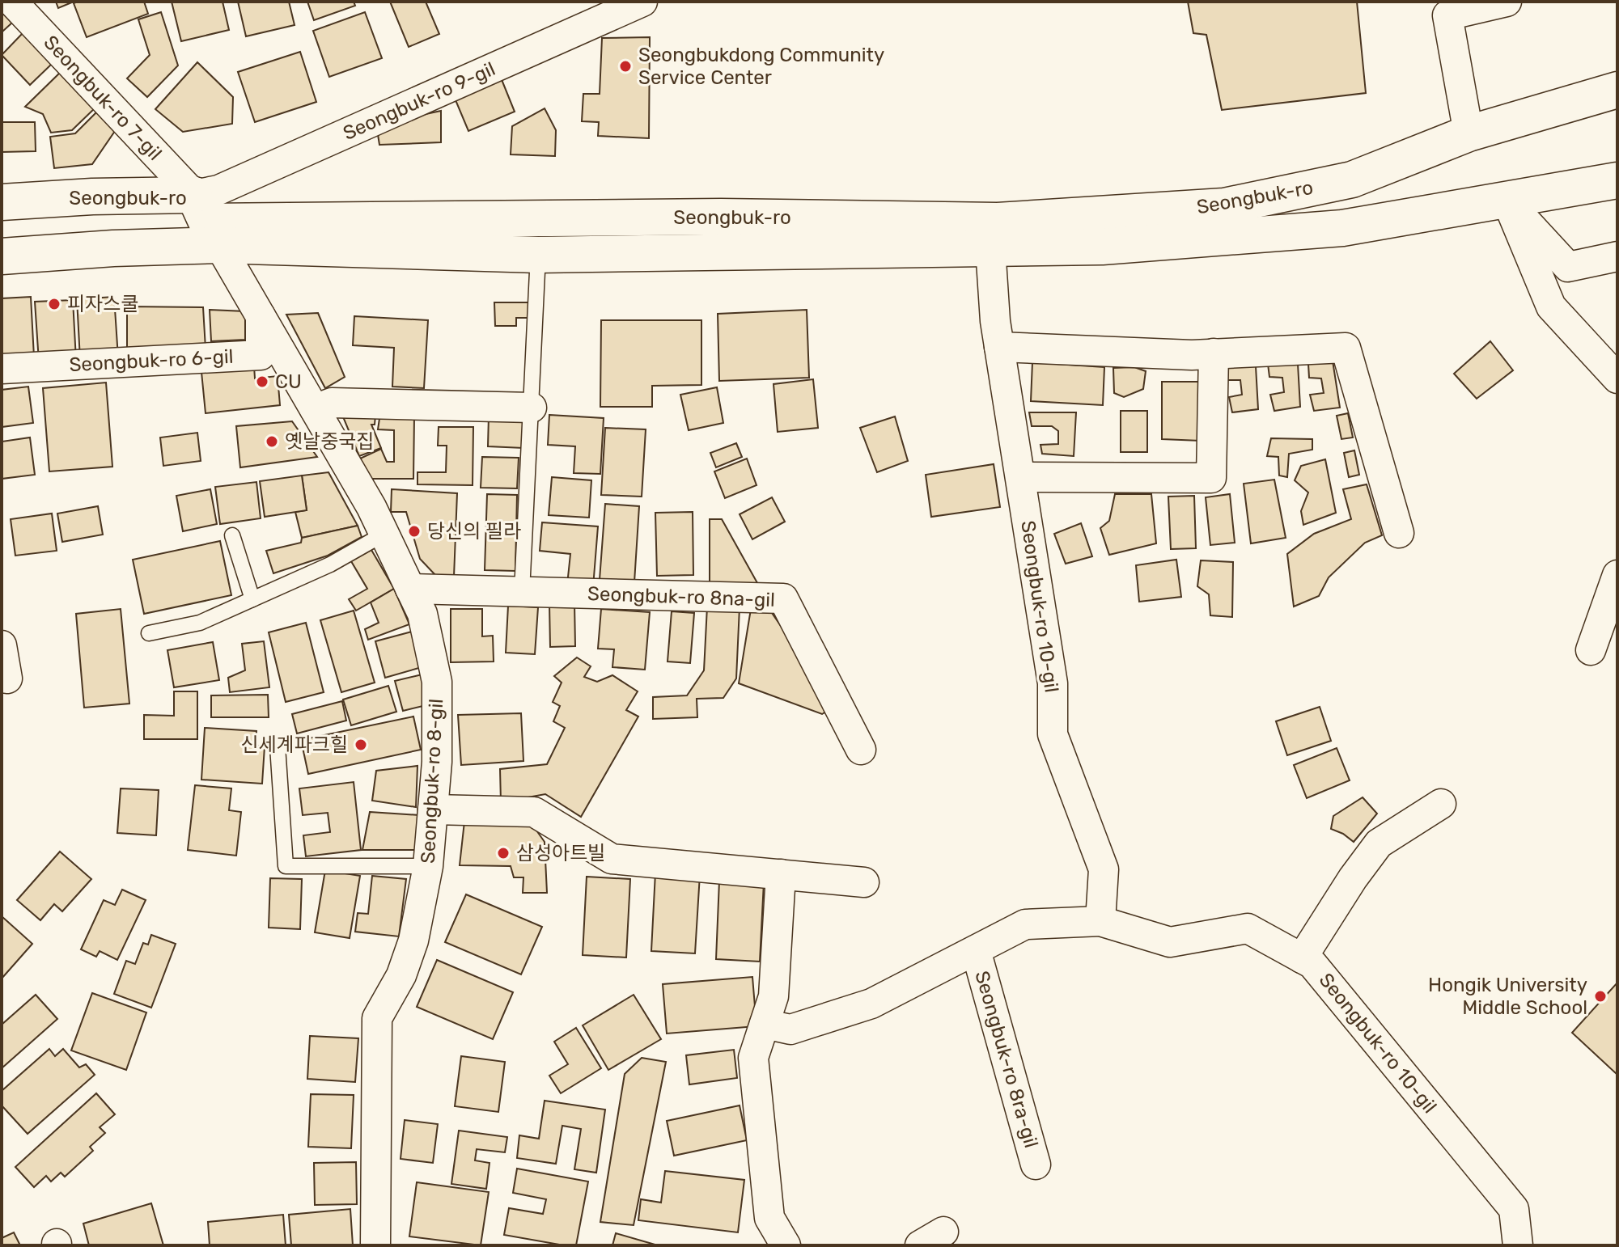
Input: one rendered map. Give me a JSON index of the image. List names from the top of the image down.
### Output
{
  "streets": {
    "main road": ["Seongbuk-ro"],
    "street": [
      "Seongbuk-ro 7-gil",
      "Seongbuk-ro 9-gil",
      "Seongbuk-ro 6-gil",
      "Seongbuk-ro 8na-gil",
      "Seongbuk-ro 10-gil",
      "Seongbuk-ro 8-gil",
      "Seongbuk-ro 8ra-gil"
    ]
  },
  "crossings": [
    ["Seongbuk-ro 7-gil", "Seongbuk-ro 9-gil"],
    ["Seongbuk-ro 7-gil", "Seongbuk-ro"],
    ["Seongbuk-ro 9-gil", "Seongbuk-ro"],
    ["Seongbuk-ro", "Seongbuk-ro 10-gil"],
    ["Seongbuk-ro", "Seongbuk-ro 8-gil"],
    ["Seongbuk-ro 6-gil", "Seongbuk-ro 8-gil"],
    ["Seongbuk-ro 8na-gil", "Seongbuk-ro 8-gil"],
    ["Seongbuk-ro 10-gil", "Seongbuk-ro 8ra-gil"]
  ],
  "places": [
    "Seongbukdong Community Service Center",
    "피자스쿨",
    "CU",
    "옛날중국집",
    "당신의 필라",
    "신세계파크힐",
    "삼성아트빌",
    "Hongik University Middle School"
  ]
}
